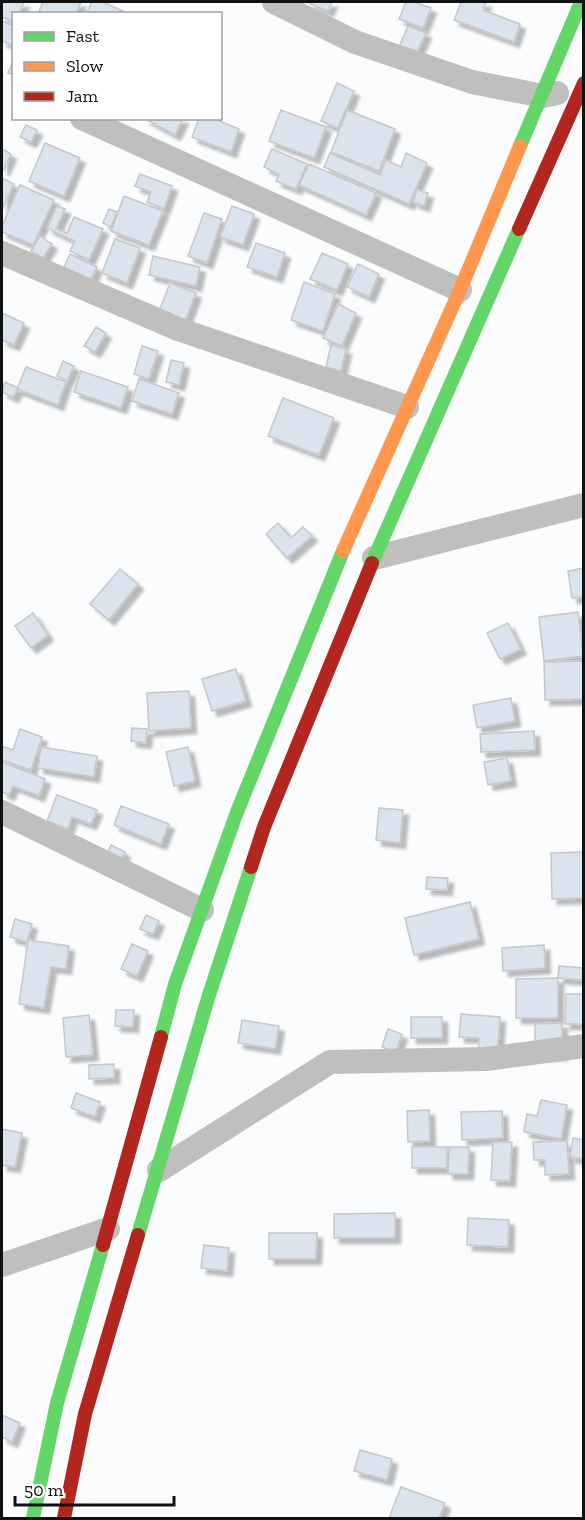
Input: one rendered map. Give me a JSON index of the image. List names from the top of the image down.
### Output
{
  "legend": ["Fast", "Slow", "Jam"],
  "scale_bar": "50 m"
}
